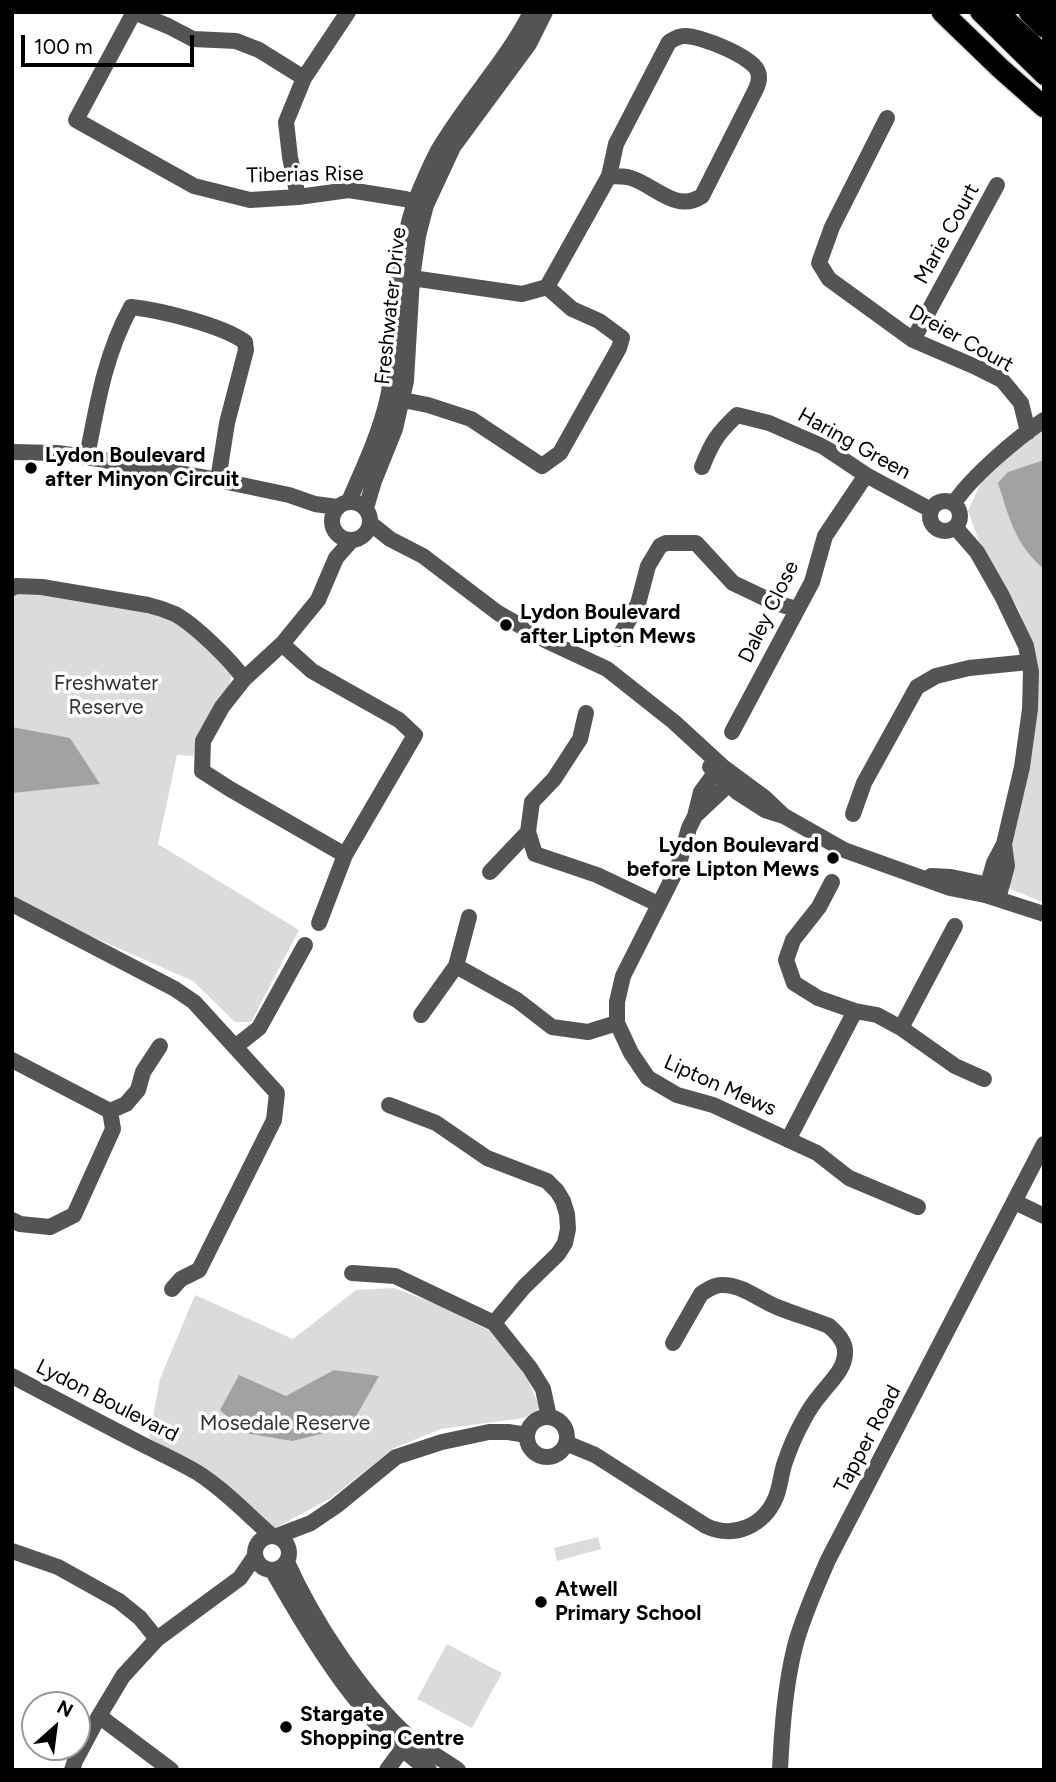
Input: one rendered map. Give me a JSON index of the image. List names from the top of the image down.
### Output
{
  "streets": {
    "street": [
      "Tiberias Rise",
      "Marie Court",
      "Freshwater Drive",
      "Dreier Court",
      "Haring Green",
      "Daley Close",
      "Lipton Mews",
      "Lydon Boulevard",
      "Tapper Road"
    ]
  },
  "crossings": [
    ["Tiberias Rise", "Freshwater Drive"],
    ["Marie Court", "Dreier Court"],
    ["Haring Green", "Daley Close"]
  ],
  "parks": ["Freshwater Reserve", "Mosedale Reserve"],
  "places": [
    "Lydon Boulevard after Minyon Circuit",
    "Lydon Boulevard after Lipton Mews",
    "Lydon Boulevard before Lipton Mews",
    "Atwell Primary School",
    "Stargate Shopping Centre"
  ],
  "scale_bar": "100 m",
  "north": "top right"
}
